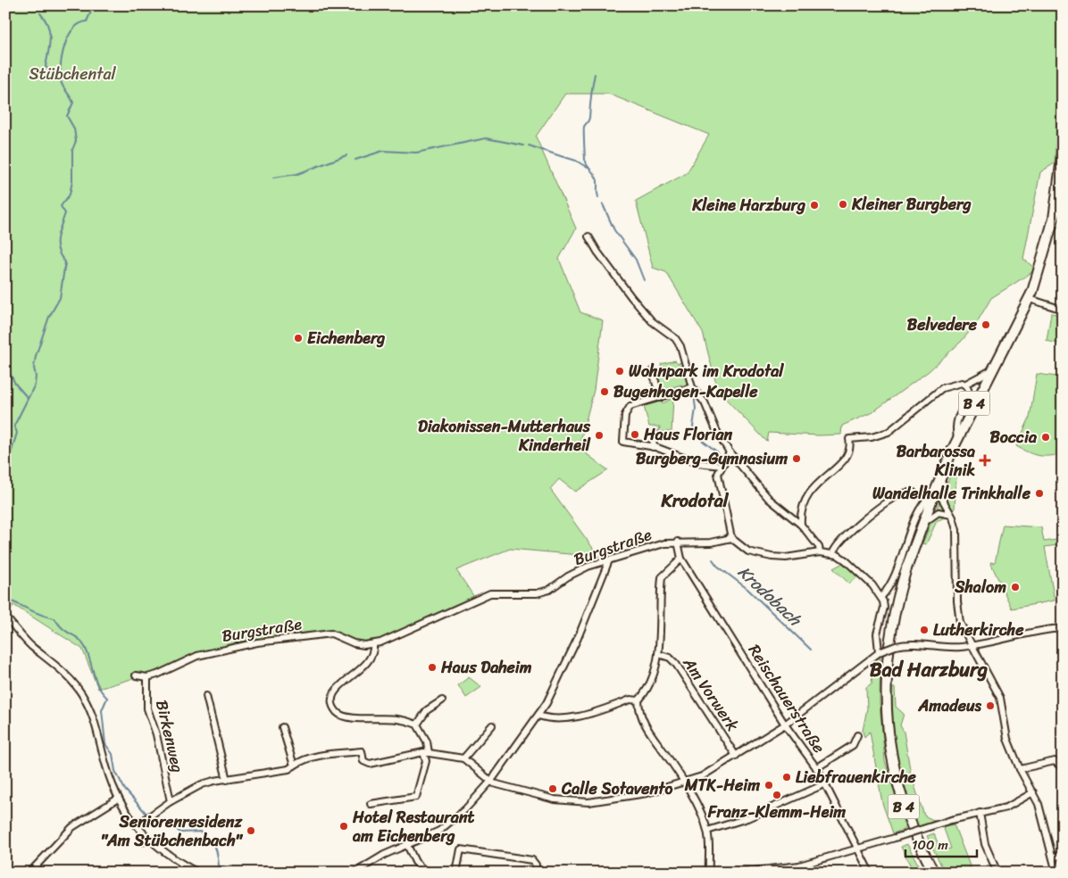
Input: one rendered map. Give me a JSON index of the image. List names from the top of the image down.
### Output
{
  "streets": {
    "main road": ["B 4"],
    "street": [
      "Burgstraße",
      "Am Vorwerk",
      "Reischauerstraße",
      "Birkenweg"
    ]
  },
  "crossings": [
    ["Burgstraße", "Reischauerstraße"],
    ["Burgstraße", "Birkenweg"]
  ],
  "districts": ["Krodotal", "Bad Harzburg"],
  "water": ["Krodobach"],
  "parks": ["Stübchental"],
  "places": {
    "other": [
      "Kleiner Burgberg",
      "Kleine Harzburg",
      "Belvedere",
      "Eichenberg",
      "Wohnpark im Krodotal",
      "Bugenhagen-Kapelle",
      "Haus Florian",
      "Diakonissen-Mutterhaus Kinderheil",
      "Boccia",
      "Burgberg-Gymnasium",
      "Wandelhalle Trinkhalle",
      "Shalom",
      "Lutherkirche",
      "Haus Daheim",
      "Amadeus",
      "Liebfrauenkirche",
      "MTK-Heim",
      "Calle Sotavento",
      "Franz-Klemm-Heim",
      "Hotel Restaurant am Eichenberg",
      "Seniorenresidenz \"Am Stübchenbach\""
    ],
    "health": ["Barbarossa Klinik"]
  },
  "scale_bar": "100 m"
}
